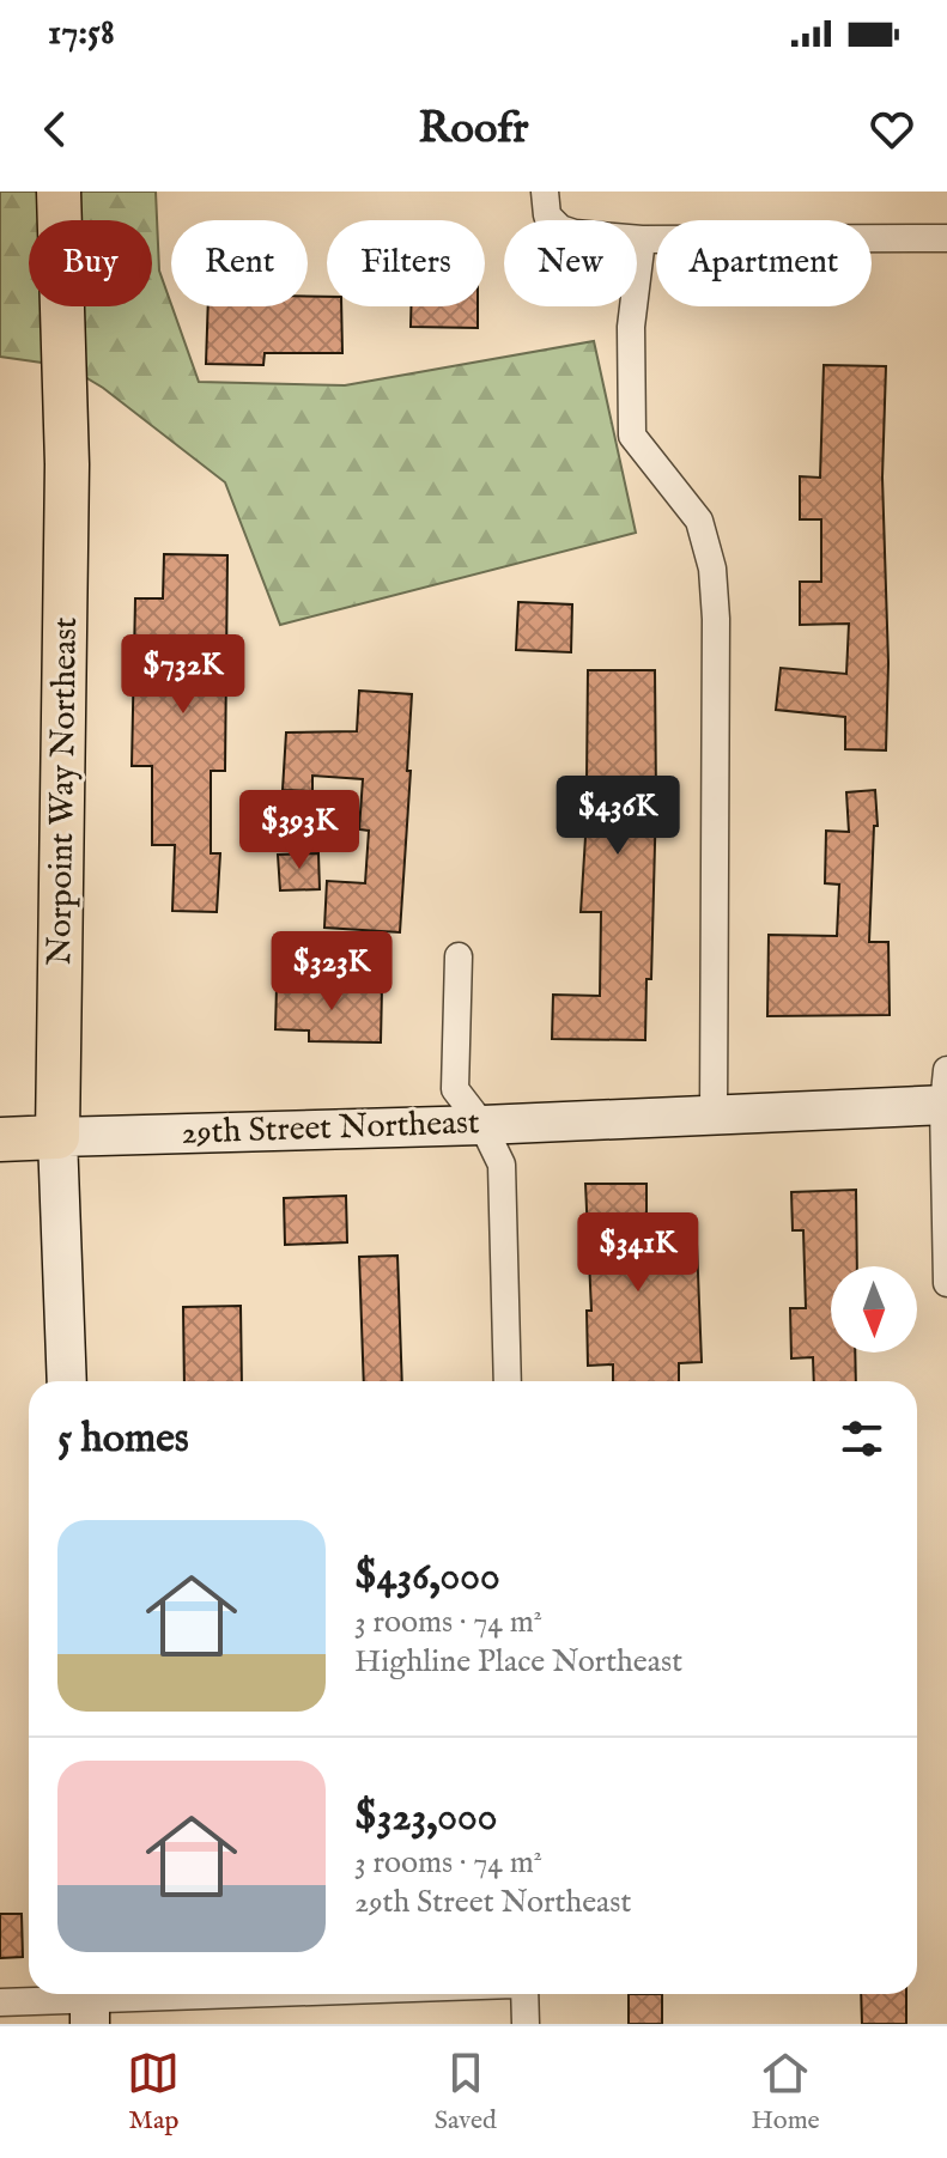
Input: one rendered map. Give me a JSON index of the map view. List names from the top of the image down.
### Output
{
  "streets": {
    "main road": ["Norpoint Way Northeast", "29th Street Northeast"]
  },
  "crossings": [
    ["Norpoint Way Northeast", "29th Street Northeast"]
  ],
  "north": "bottom",
  "page": {
    "status": "17:58",
    "header": "Roofr",
    "chip": [
      "Buy",
      "Rent",
      "Filters",
      "New",
      "Apartment"
    ],
    "price": [
      "$732K",
      "$436K",
      "$393K",
      "$323K",
      "$341K"
    ],
    "heading": "5 homes",
    "list": [
      {
        "name": "$436,000",
        "note": "3 rooms · 74 m² · Highline Place Northeast"
      },
      {
        "name": "$323,000",
        "note": "3 rooms · 74 m² · 29th Street Northeast"
      }
    ],
    "tabs": ["Map", "Saved", "Home"]
  }
}
